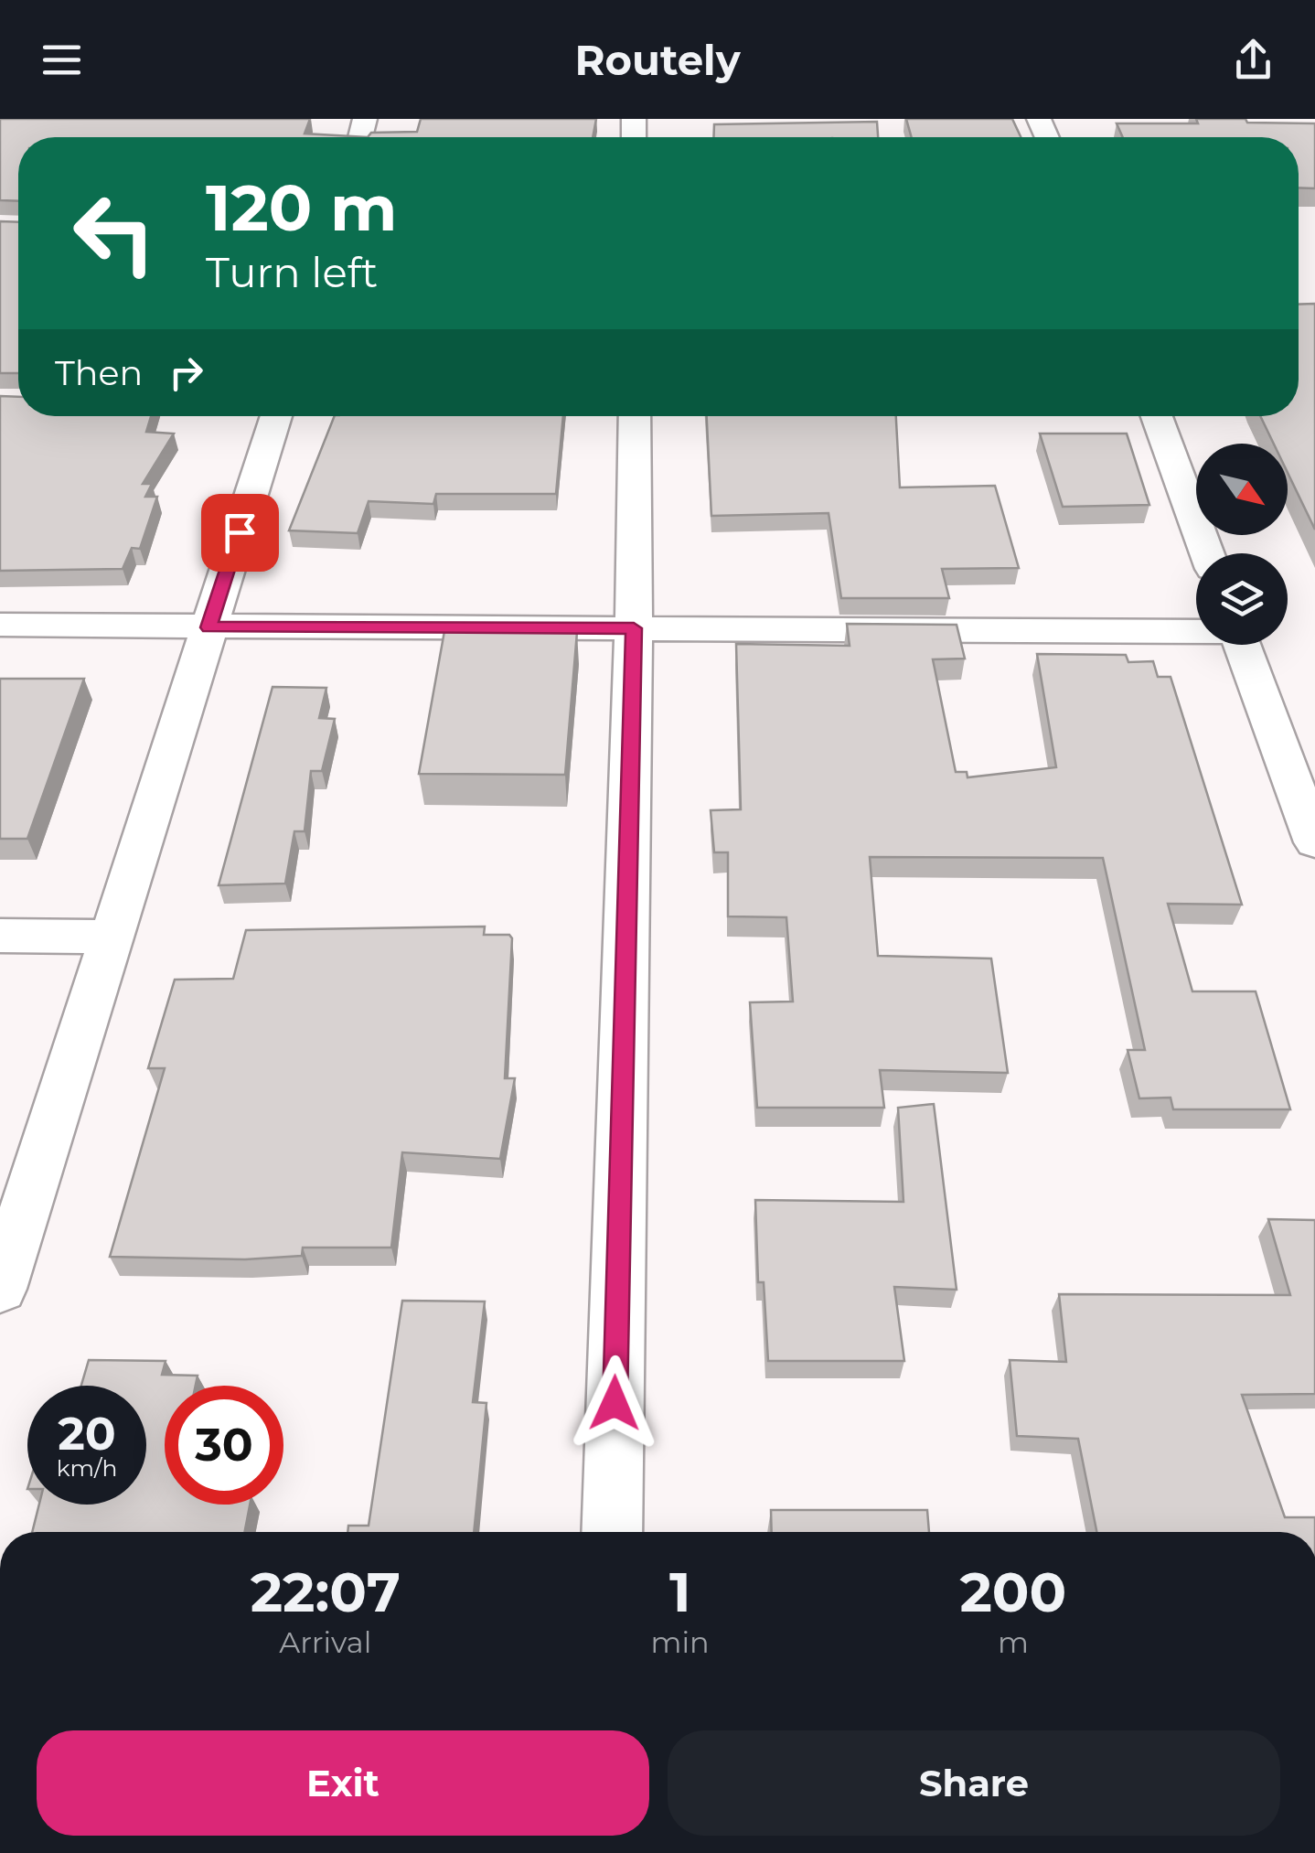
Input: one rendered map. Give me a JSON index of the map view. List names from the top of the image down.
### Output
{
  "north": "bottom right",
  "page": {
    "header": "Routely",
    "turn": ["120 m", "Turn left"],
    "then": "Then",
    "speed": "20 km/h",
    "limit": "30",
    "eta": [
      "22:07",
      "Arrival",
      "1",
      "min",
      "200",
      "m"
    ],
    "buttons": ["Exit", "Share"]
  }
}
